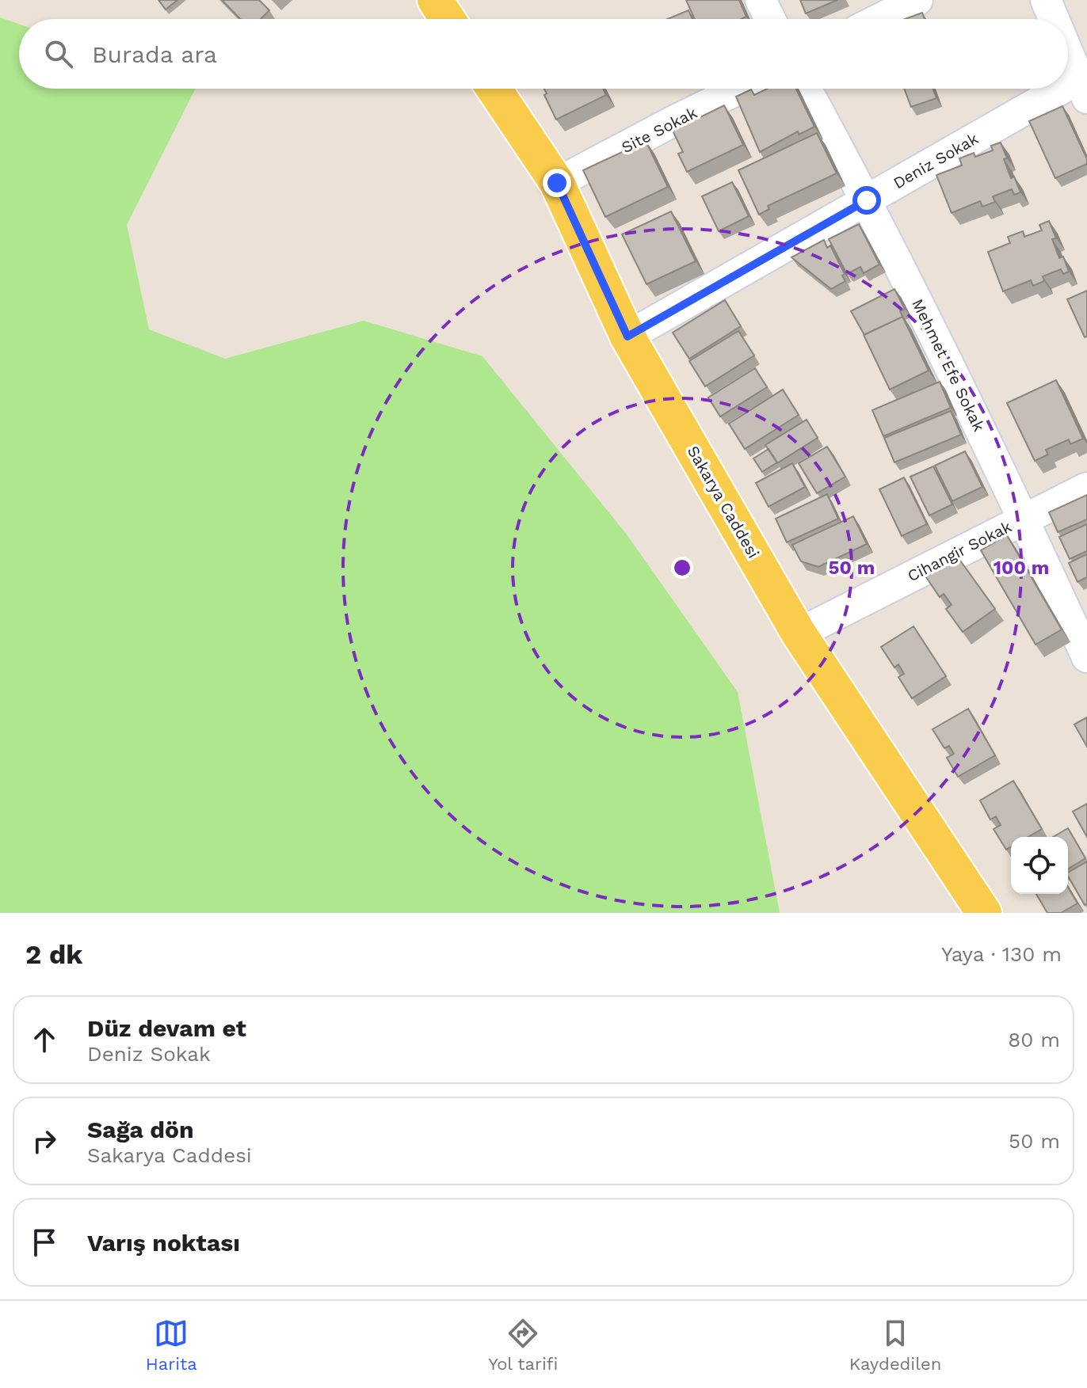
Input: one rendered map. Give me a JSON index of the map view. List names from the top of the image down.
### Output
{
  "streets": {
    "main road": ["Sakarya Caddesi"],
    "street": [
      "Site Sokak",
      "Deniz Sokak",
      "Mehmet Efe Sokak",
      "Cihangir Sokak"
    ]
  },
  "crossings": [
    ["Site Sokak", "Sakarya Caddesi"],
    ["Deniz Sokak", "Mehmet Efe Sokak"],
    ["Deniz Sokak", "Sakarya Caddesi"],
    ["Mehmet Efe Sokak", "Cihangir Sokak"],
    ["Sakarya Caddesi", "Cihangir Sokak"]
  ],
  "page": {
    "search": "Burada ara",
    "heading": ["2 dk", "Yaya · 130 m"],
    "list": [
      ["Düz devam et", "Deniz Sokak", "80 m"],
      ["Sağa dön", "Sakarya Caddesi", "50 m"],
      "Varış noktası"
    ],
    "nav": ["Harita", "Yol tarifi", "Kaydedilen"]
  },
  "rings": ["50 m", "100 m"]
}
